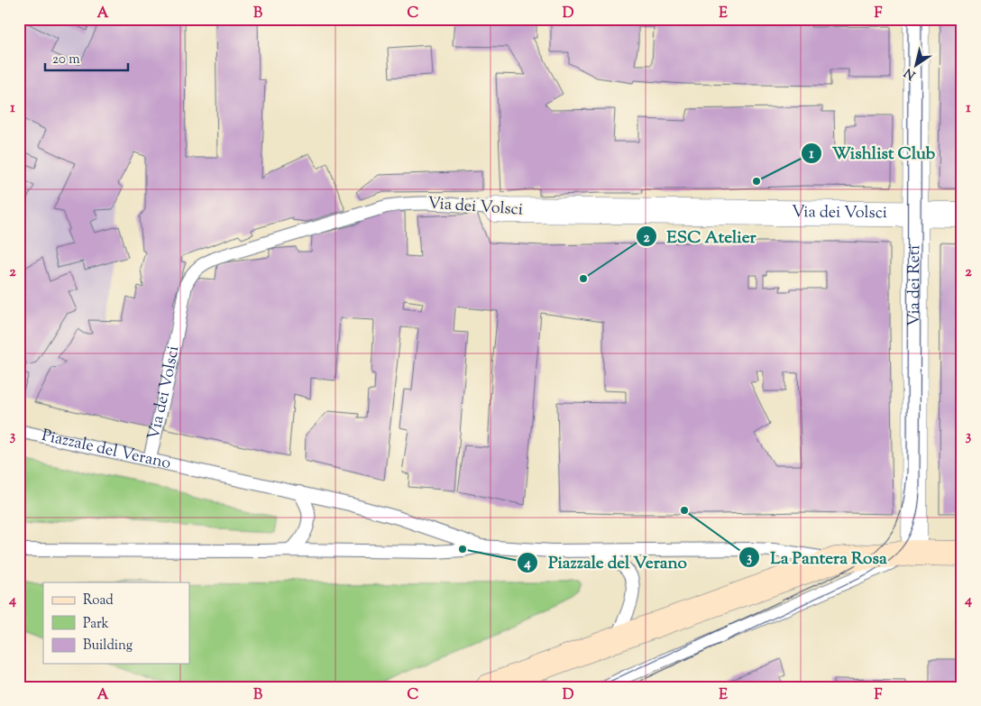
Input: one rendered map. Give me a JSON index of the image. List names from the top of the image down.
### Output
{
  "streets": {
    "main road": ["Piazzale del Verano"],
    "street": ["Via dei Volsci", "Via dei Reti"]
  },
  "crossings": [
    ["Via dei Volsci", "Via dei Reti"],
    ["Via dei Volsci", "Piazzale del Verano"],
    ["Via dei Reti", "Piazzale del Verano"]
  ],
  "places": [
    "Wishlist Club",
    "ESC Atelier",
    "La Pantera Rosa",
    "Piazzale del Verano"
  ],
  "legend": ["Road", "Park", "Building"],
  "scale_bar": "20 m",
  "north": "bottom left",
  "grid": {
    "columns": [
      "A",
      "B",
      "C",
      "D",
      "E",
      "F"
    ],
    "rows": [
      "1",
      "2",
      "3",
      "4"
    ]
  }
}
